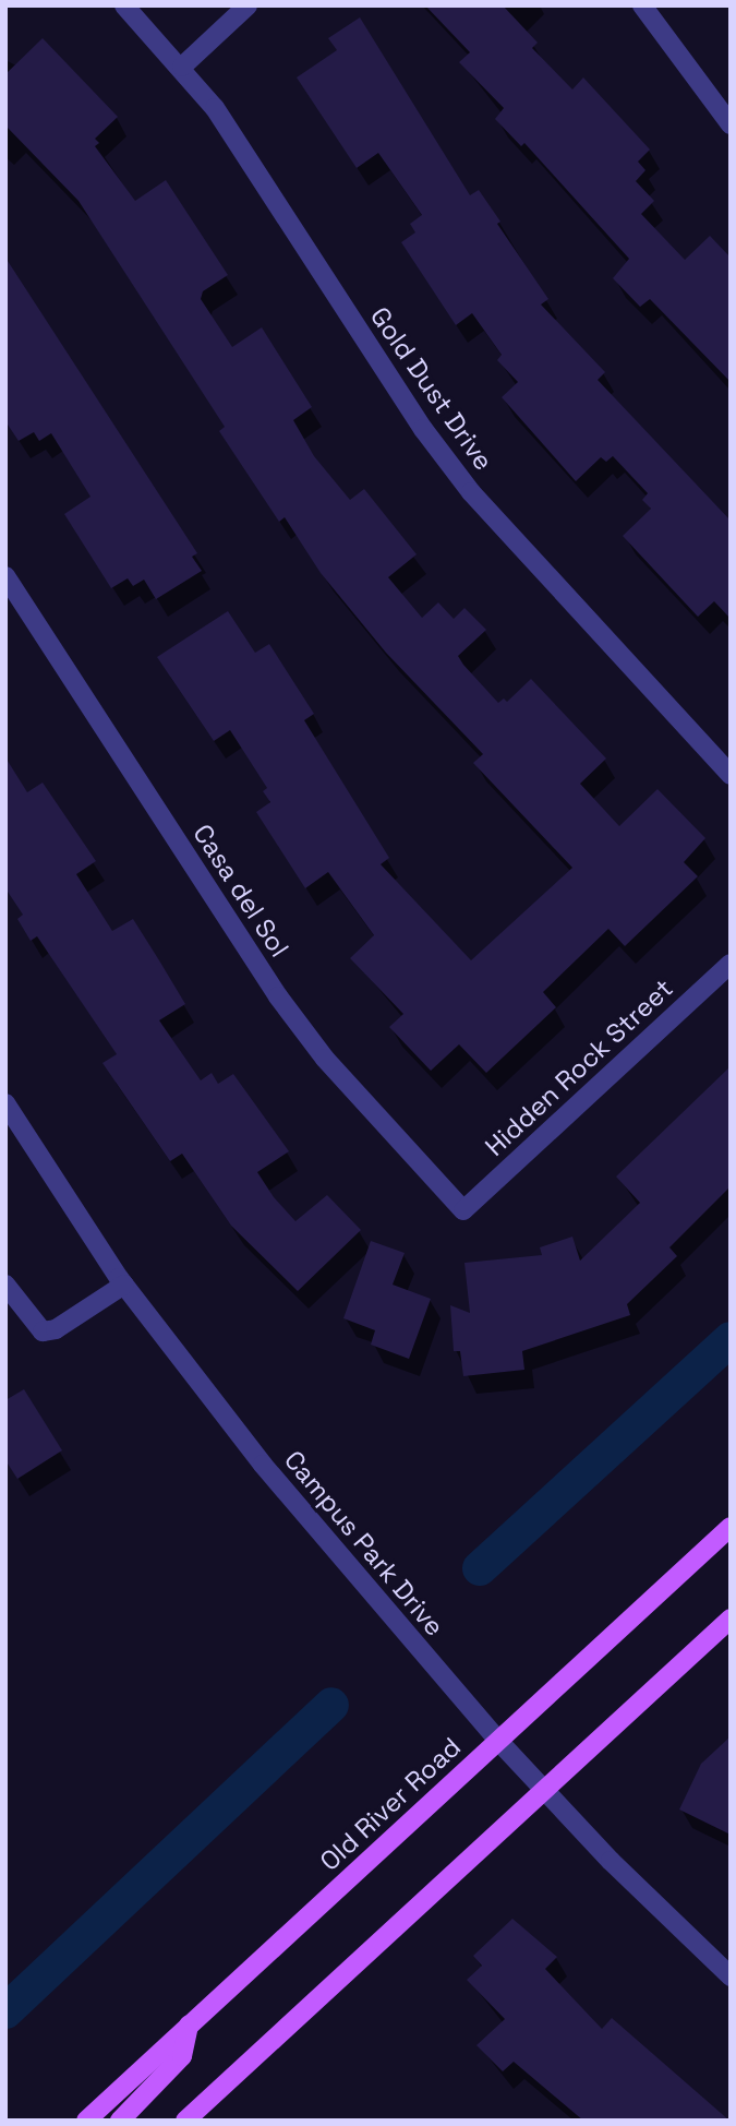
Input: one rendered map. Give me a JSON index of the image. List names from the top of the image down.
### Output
{
  "streets": {
    "main road": ["Old River Road"],
    "street": [
      "Gold Dust Drive",
      "Casa del Sol",
      "Hidden Rock Street",
      "Campus Park Drive"
    ]
  },
  "crossings": [
    ["Casa del Sol", "Hidden Rock Street"],
    ["Campus Park Drive", "Old River Road"]
  ]
}
